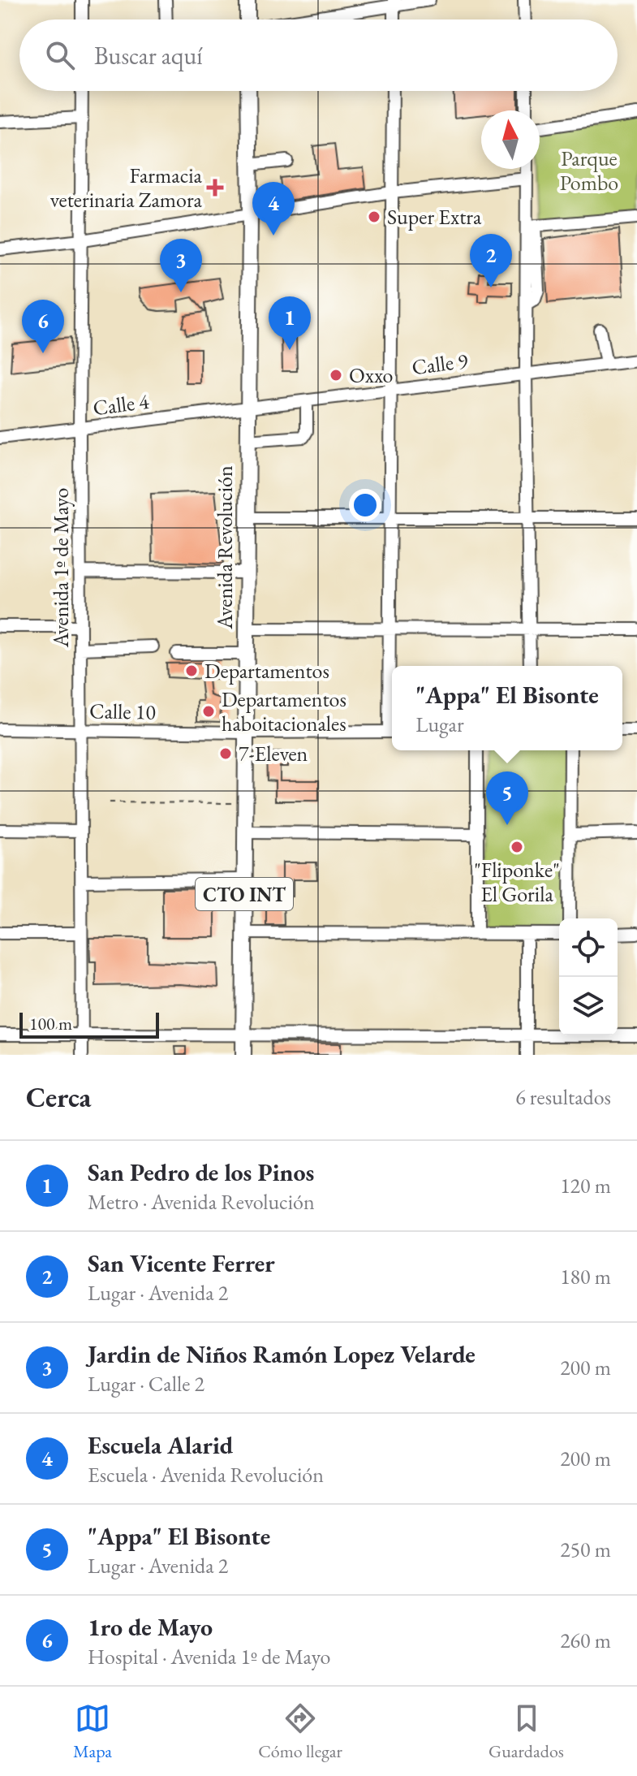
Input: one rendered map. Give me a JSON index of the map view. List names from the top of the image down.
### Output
{
  "streets": {
    "main road": ["Avenida Revolución", "CTO INT"],
    "street": [
      "Calle 9",
      "Calle 4",
      "Avenida 1º de Mayo",
      "Calle 10"
    ]
  },
  "crossings": [
    ["Calle 9", "Calle 4"],
    ["Calle 9", "Avenida Revolución"],
    ["Calle 4", "Avenida Revolución"],
    ["Calle 4", "Avenida 1º de Mayo"],
    ["Avenida Revolución", "Calle 10"],
    ["Avenida 1º de Mayo", "Calle 10"]
  ],
  "parks": ["Parque Pombo"],
  "places": {
    "health": ["Farmacia veterinaria Zamora"],
    "other": [
      "Super Extra",
      "Oxxo",
      "Departamentos",
      "Departamentos haboitacionales",
      "7-Eleven",
      "\"Fliponke\" El Gorila"
    ]
  },
  "scale_bar": "100 m",
  "north": "top",
  "page": {
    "search": "Buscar aquí",
    "pins": [
      "4",
      "2",
      "3",
      "1",
      "6",
      "5"
    ],
    "popup": ["\"Appa\" El Bisonte", "Lugar"],
    "scale": "100 m",
    "heading": ["Cerca", "6 resultados"],
    "list": [
      {
        "mark": "1",
        "name": "San Pedro de los Pinos",
        "note": "Metro · Avenida Revolución",
        "value": "120 m"
      },
      {
        "mark": "2",
        "name": "San Vicente Ferrer",
        "note": "Lugar · Avenida 2",
        "value": "180 m"
      },
      {
        "mark": "3",
        "name": "Jardin de Niños Ramón Lopez Velarde",
        "note": "Lugar · Calle 2",
        "value": "200 m"
      },
      {
        "mark": "4",
        "name": "Escuela Alarid",
        "note": "Escuela · Avenida Revolución",
        "value": "200 m"
      },
      {
        "mark": "5",
        "name": "\"Appa\" El Bisonte",
        "note": "Lugar · Avenida 2",
        "value": "250 m"
      },
      {
        "mark": "6",
        "name": "1ro de Mayo",
        "note": "Hospital · Avenida 1º de Mayo",
        "value": "260 m"
      }
    ],
    "nav": ["Mapa", "Cómo llegar", "Guardados"]
  }
}
